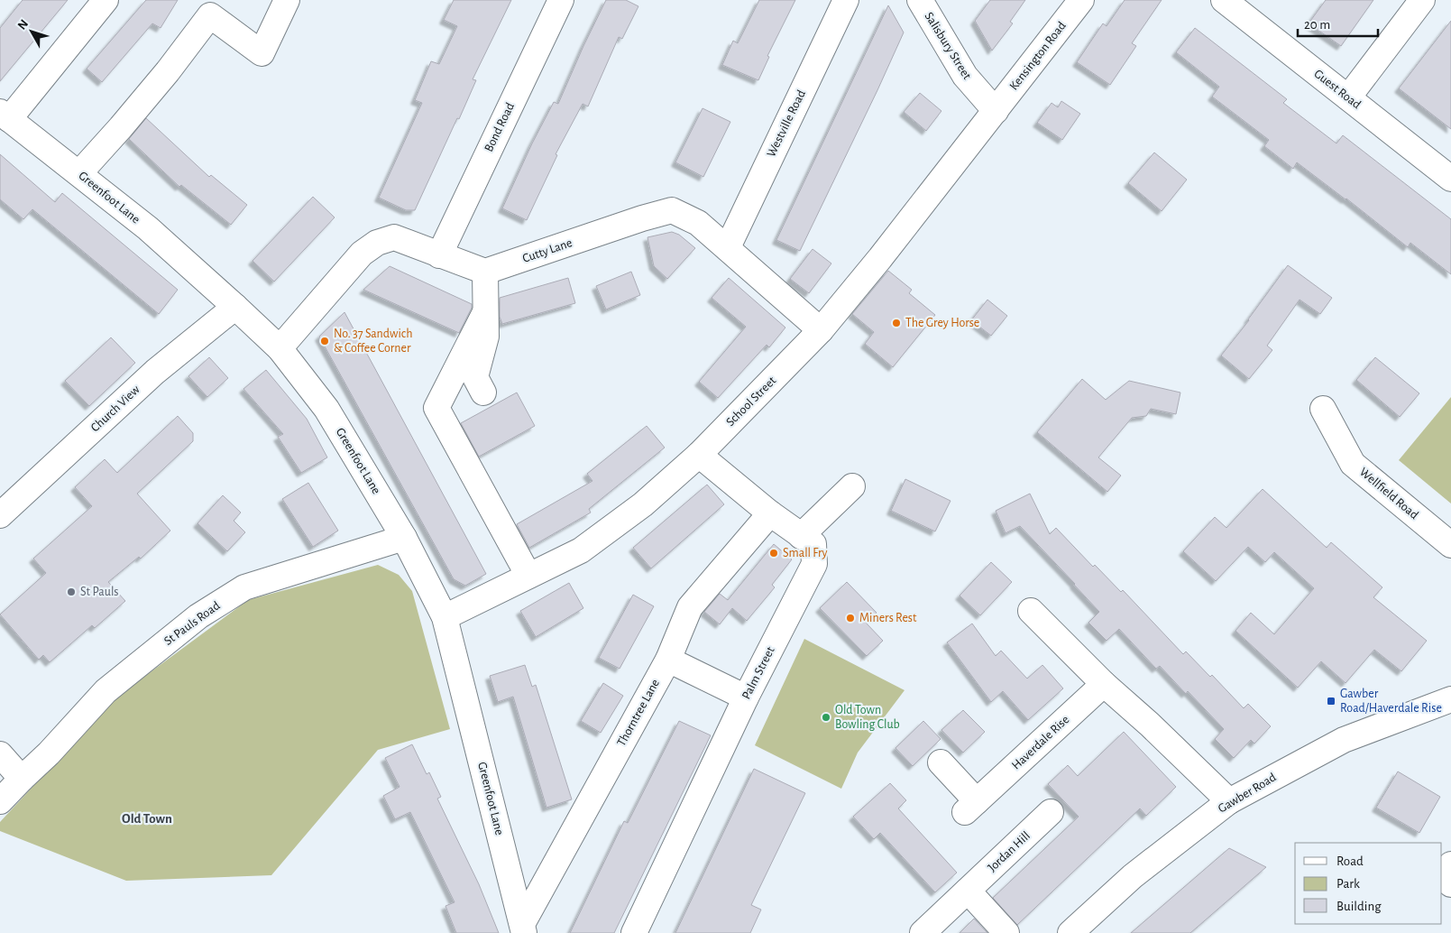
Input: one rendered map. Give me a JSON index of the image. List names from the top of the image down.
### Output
{
  "streets": {
    "street": [
      "Salisbury Street",
      "Kensington Road",
      "Guest Road",
      "Westville Road",
      "Bond Road",
      "Greenfoot Lane",
      "Cutty Lane",
      "School Street",
      "Church View",
      "Wellfield Road",
      "St Pauls Road",
      "Palm Street",
      "Thorntree Lane",
      "Haverdale Rise",
      "Gawber Road",
      "Jordan Hill"
    ]
  },
  "crossings": [
    ["Salisbury Street", "Kensington Road"],
    ["Salisbury Street", "School Street"],
    ["Kensington Road", "School Street"],
    ["Westville Road", "Cutty Lane"],
    ["Greenfoot Lane", "School Street"],
    ["Greenfoot Lane", "Church View"],
    ["Greenfoot Lane", "St Pauls Road"],
    ["Greenfoot Lane", "Thorntree Lane"],
    ["Cutty Lane", "School Street"],
    ["School Street", "Palm Street"],
    ["Palm Street", "Thorntree Lane"]
  ],
  "districts": ["Old Town"],
  "places": {
    "other": [
      "The Grey Horse",
      "No. 37 Sandwich & Coffee Corner",
      "Small Fry",
      "St Pauls",
      "Miners Rest",
      "Old Town Bowling Club"
    ],
    "transit": ["Gawber Road/Haverdale Rise"]
  },
  "legend": ["Road", "Park", "Building"],
  "scale_bar": "20 m",
  "north": "top left"
}
